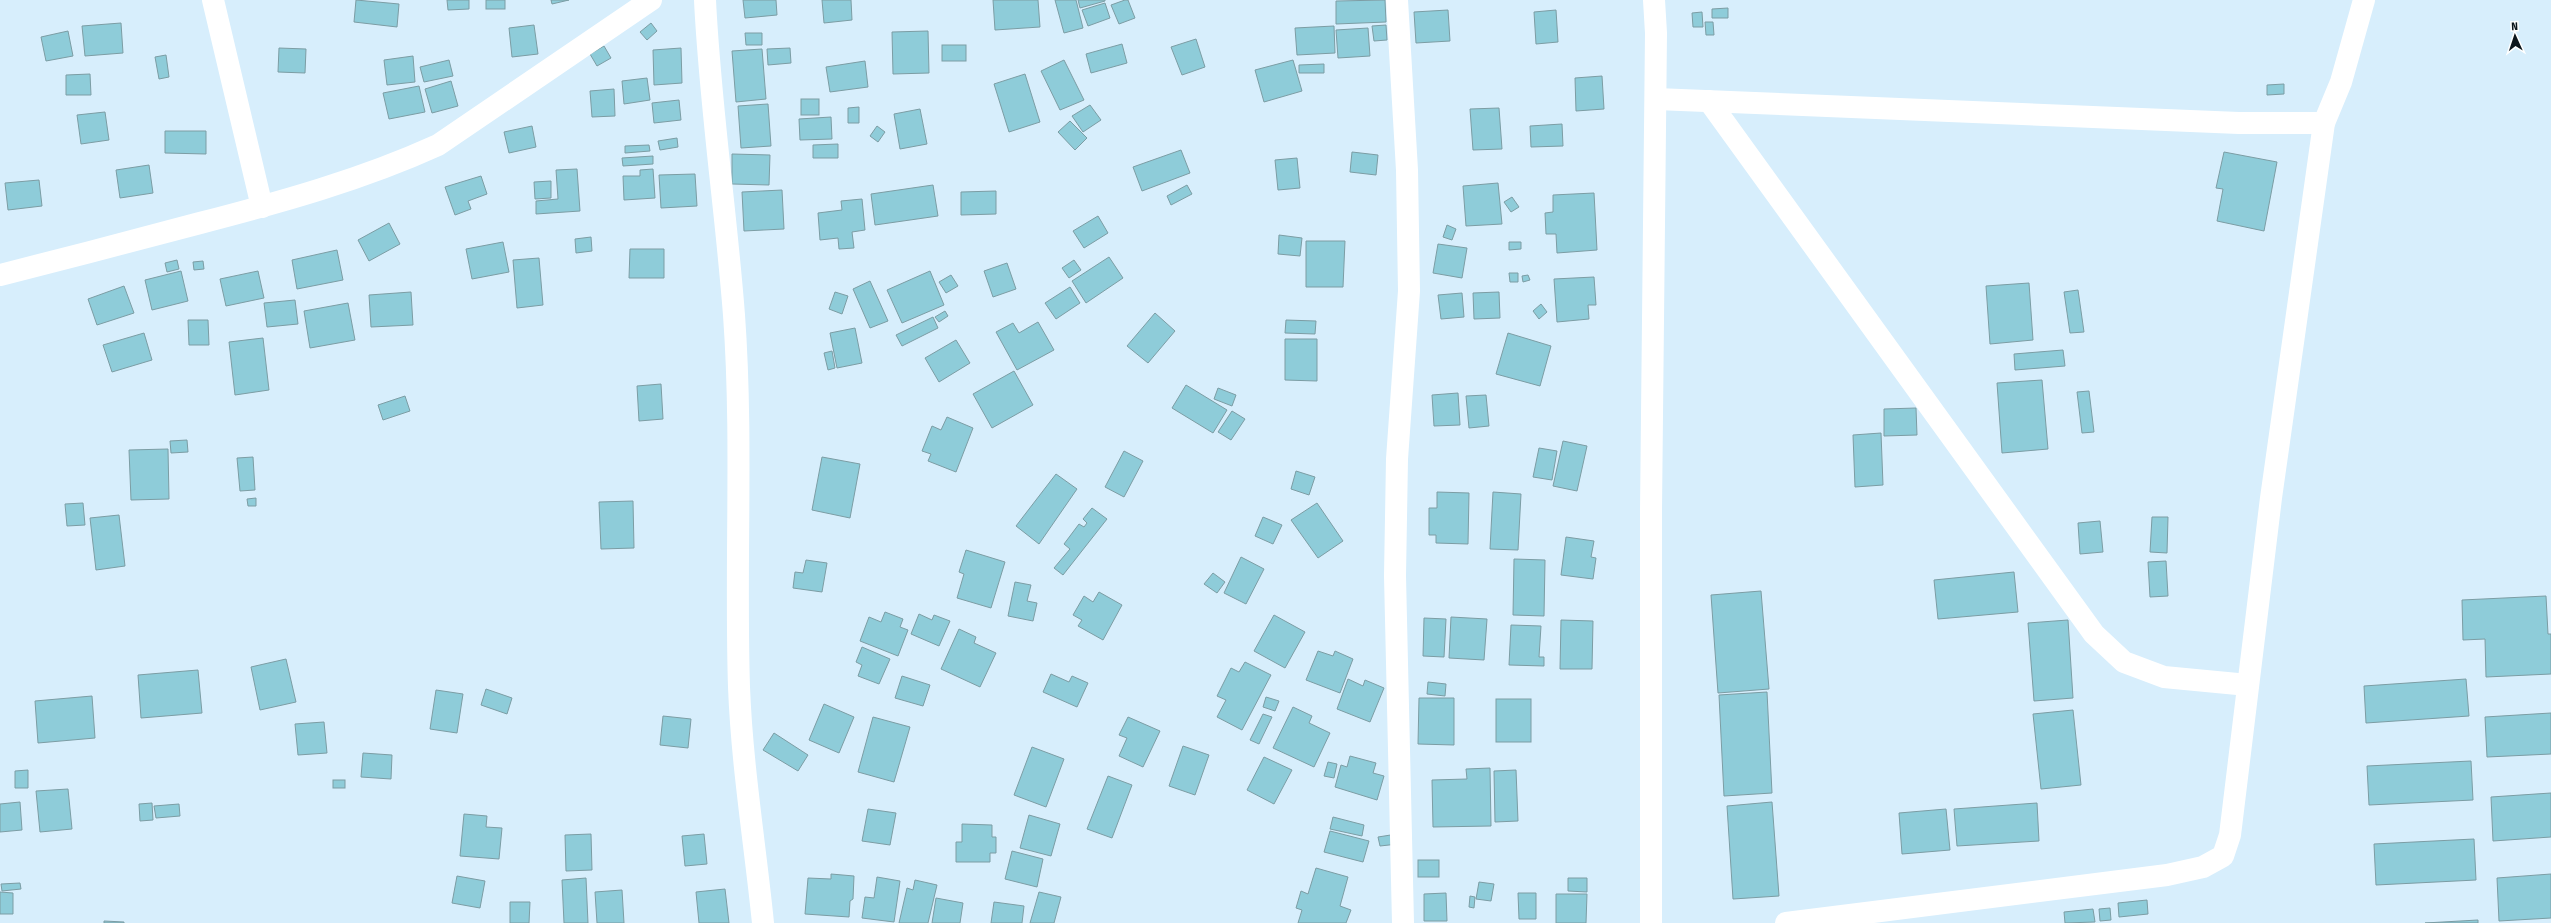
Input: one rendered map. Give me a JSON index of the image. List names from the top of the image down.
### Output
{
  "north": "top"
}
